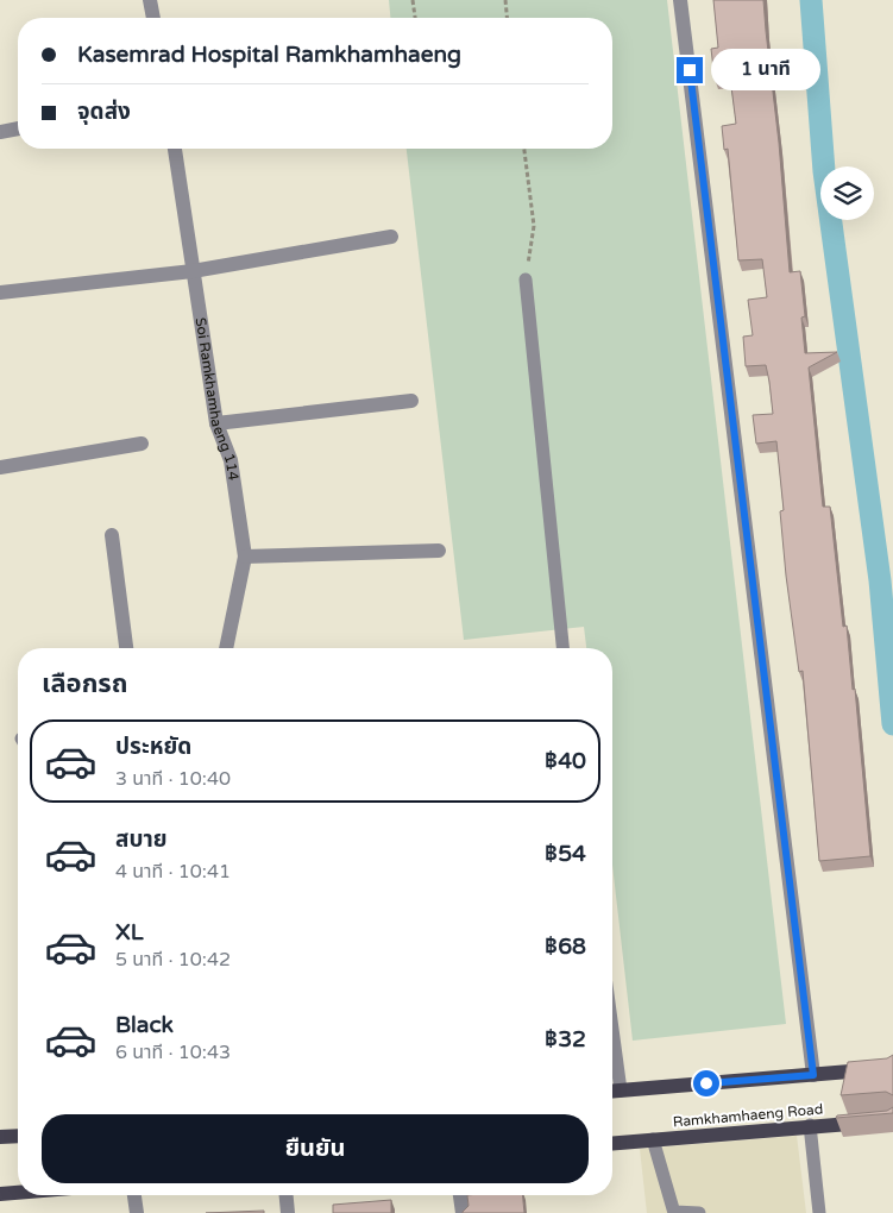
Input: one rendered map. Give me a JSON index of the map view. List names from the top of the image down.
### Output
{
  "streets": {
    "main road": ["Ramkhamhaeng Road"],
    "street": ["Soi Ramkhamhaeng 114"]
  },
  "page": {
    "banner": ["Kasemrad Hospital Ramkhamhaeng", "จุดส่ง"],
    "bubble": "1 นาที",
    "heading": "เลือกรถ",
    "list": [
      {
        "name": "ประหยัด",
        "note": "3 นาที · 10:40",
        "value": "฿40"
      },
      {
        "name": "สบาย",
        "note": "4 นาที · 10:41",
        "value": "฿54"
      },
      {
        "name": "XL",
        "note": "5 นาที · 10:42",
        "value": "฿68"
      },
      {
        "name": "Black",
        "note": "6 นาที · 10:43",
        "value": "฿32"
      }
    ],
    "buttons": "ยืนยัน"
  }
}
